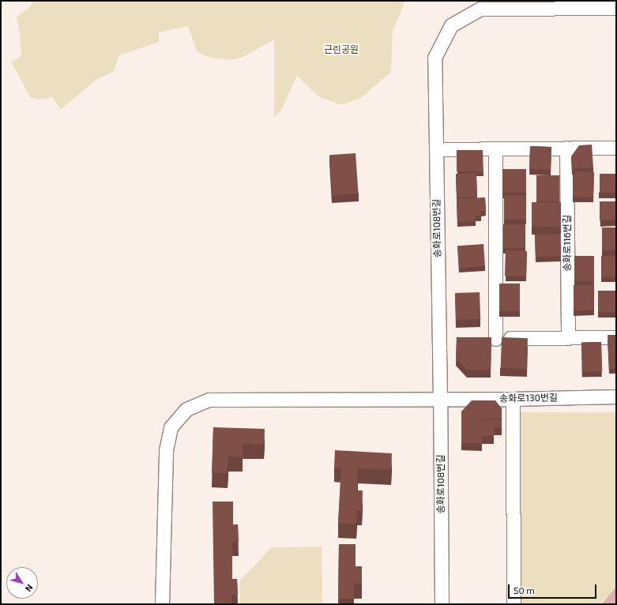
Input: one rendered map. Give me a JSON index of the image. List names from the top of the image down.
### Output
{
  "streets": {
    "street": ["송화로108번길", "송화로116번길", "송화로130번길"]
  },
  "crossings": [
    ["송화로108번길", "송화로130번길"]
  ],
  "parks": ["근린공원"],
  "scale_bar": "50 m",
  "north": "bottom right"
}
